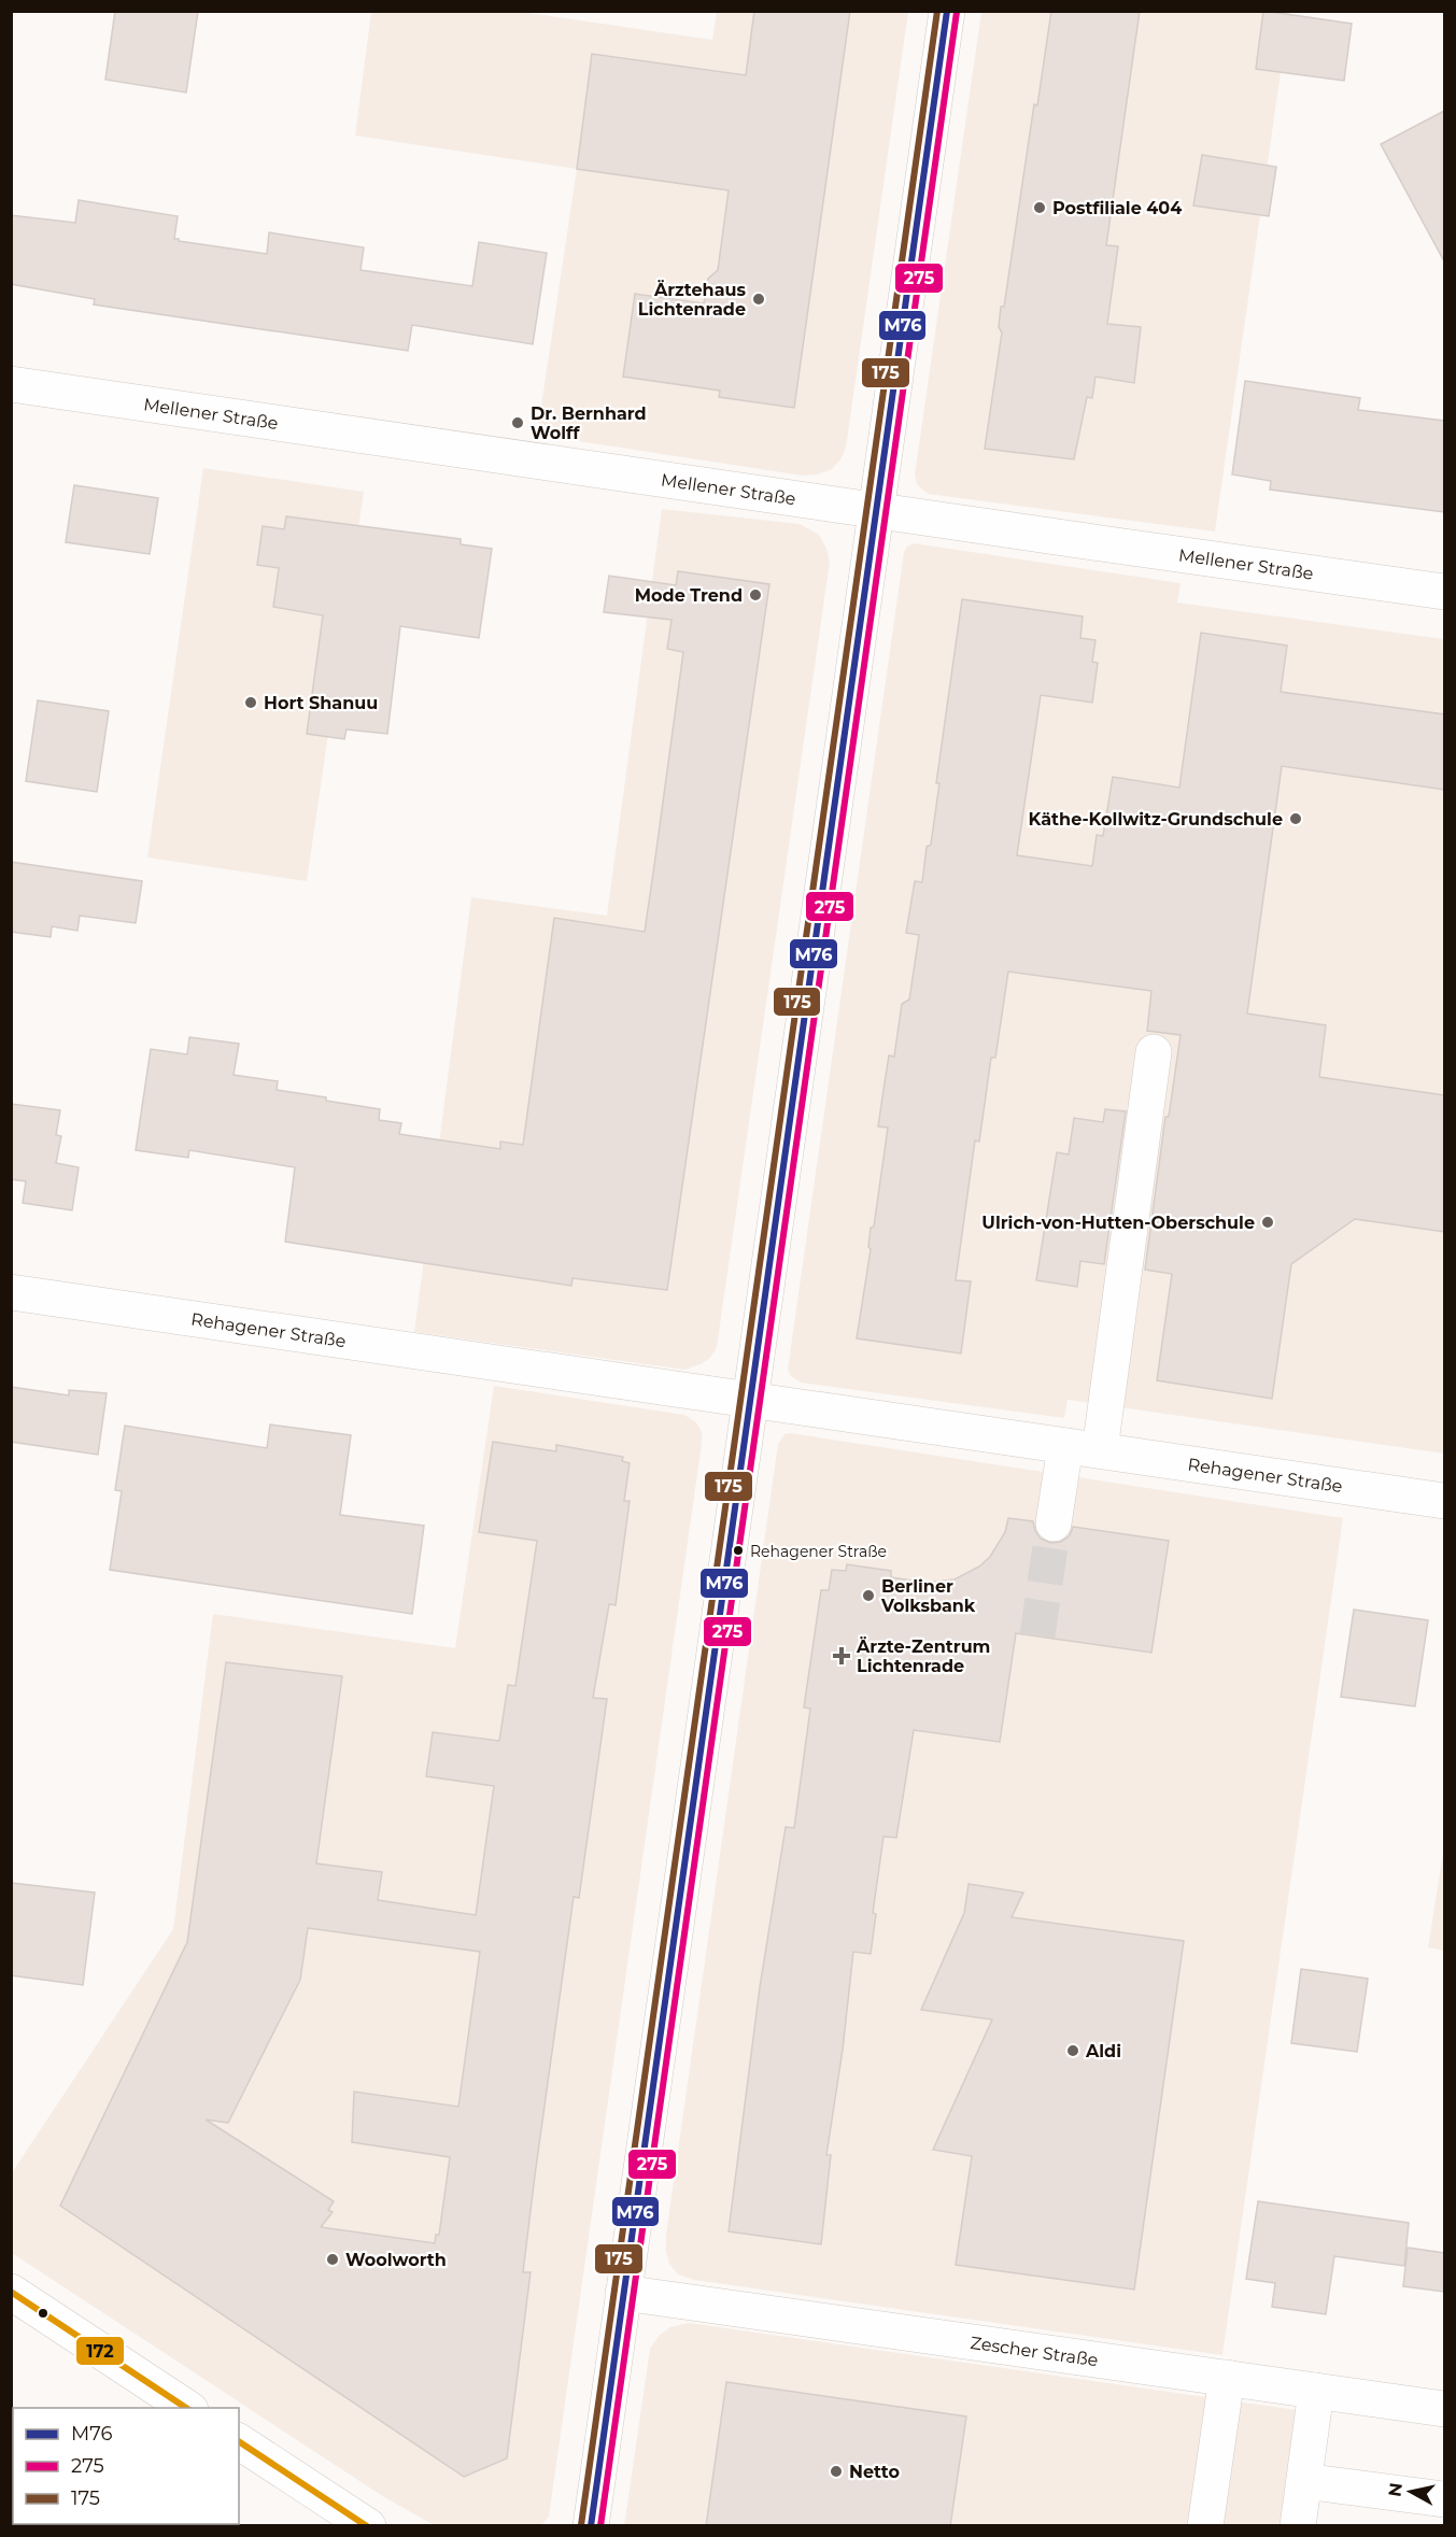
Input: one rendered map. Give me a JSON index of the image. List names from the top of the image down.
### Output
{
  "streets": {
    "street": ["Mellener Straße", "Rehagener Straße", "Zescher Straße"]
  },
  "places": {
    "other": [
      "Postfiliale 404",
      "Ärztehaus Lichtenrade",
      "Dr. Bernhard Wolff",
      "Mode Trend",
      "Hort Shanuu",
      "Käthe-Kollwitz-Grundschule",
      "Ulrich-von-Hutten-Oberschule",
      "Rehagener Straße",
      "Berliner Volksbank",
      "Aldi",
      "Woolworth",
      "Netto"
    ],
    "health": ["Ärzte-Zentrum Lichtenrade"]
  },
  "lines": [
    "transit line M76",
    "transit line 175",
    "transit line 275",
    "transit line 172"
  ],
  "legend": ["M76", "275", "175"],
  "north": "left"
}
